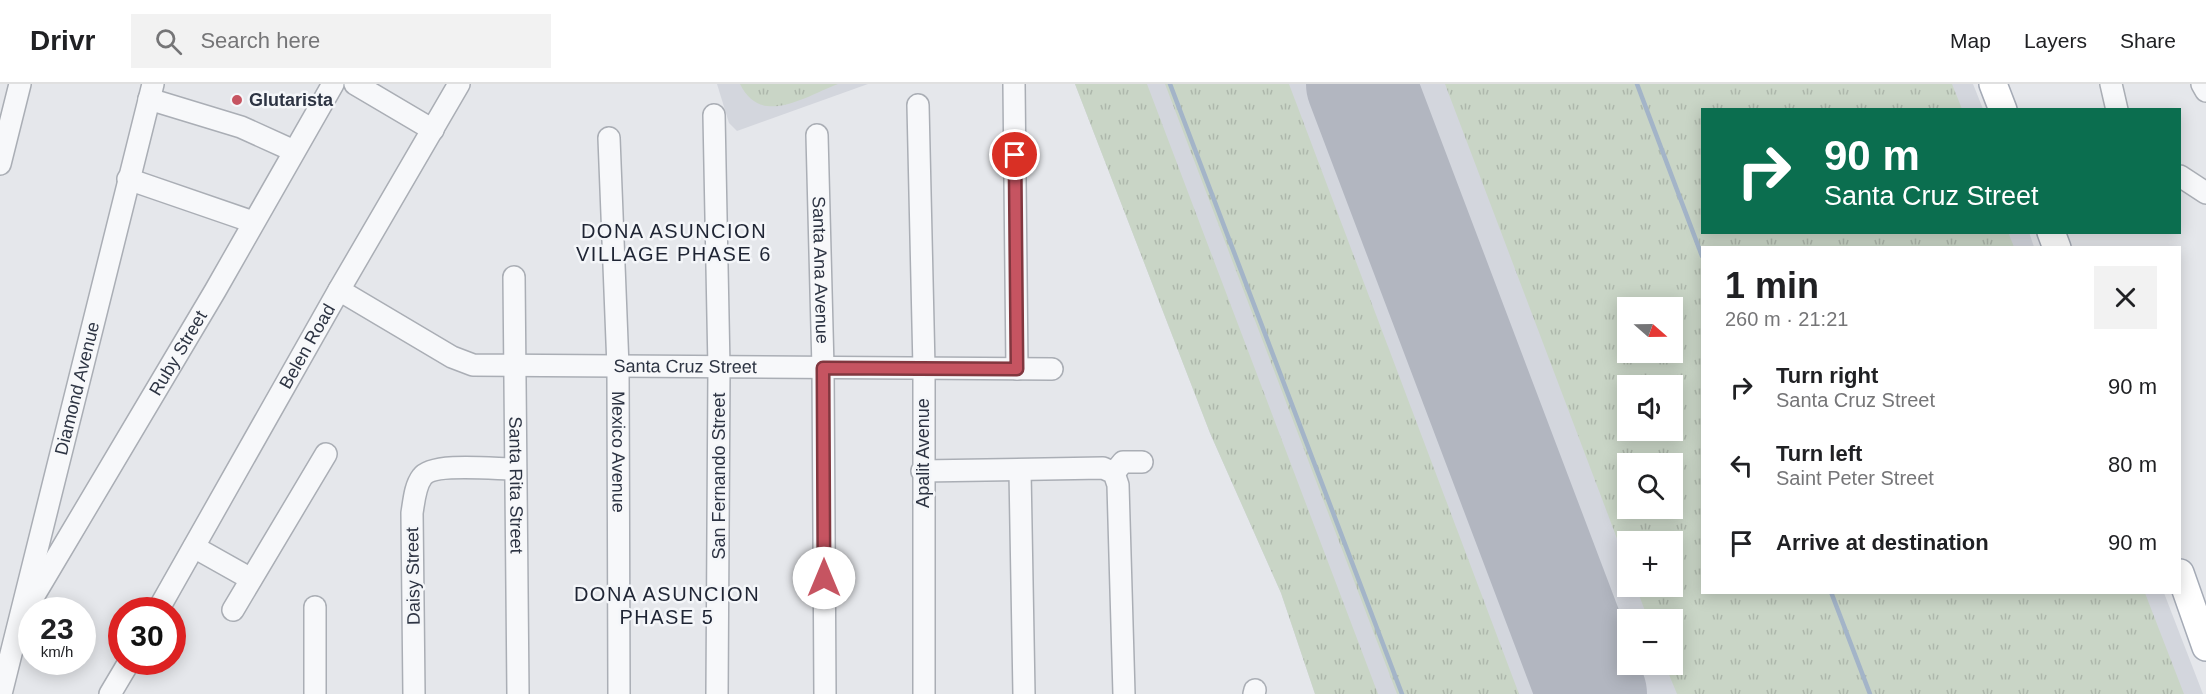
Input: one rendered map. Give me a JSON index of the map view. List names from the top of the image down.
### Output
{
  "streets": {
    "street": [
      "Santa Ana Avenue",
      "Belen Road",
      "Ruby Street",
      "Santa Cruz Street",
      "Diamond Avenue",
      "Mexico Avenue",
      "Apalit Avenue",
      "San Fernando Street",
      "Santa Rita Street",
      "Daisy Street"
    ]
  },
  "crossings": [
    ["Santa Ana Avenue", "Santa Cruz Street"],
    ["Belen Road", "Santa Cruz Street"],
    ["Santa Cruz Street", "Mexico Avenue"],
    ["Santa Cruz Street", "Apalit Avenue"],
    ["Santa Cruz Street", "San Fernando Street"],
    ["Santa Cruz Street", "Santa Rita Street"],
    ["Santa Rita Street", "Daisy Street"]
  ],
  "districts": ["DONA ASUNCION VILLAGE PHASE 6", "DONA ASUNCION PHASE 5"],
  "places": ["Glutarista"],
  "north": "right",
  "page": {
    "header": "Drivr",
    "search": "Search here",
    "nav": ["Map", "Layers", "Share"],
    "turn": ["90 m", "Santa Cruz Street"],
    "heading": ["1 min", "260 m · 21:21"],
    "map_buttons": ["+", "−"],
    "list": [
      {
        "name": "Turn right",
        "note": "Santa Cruz Street",
        "value": "90 m"
      },
      {
        "name": "Turn left",
        "note": "Saint Peter Street",
        "value": "80 m"
      },
      {
        "name": "Arrive at destination",
        "value": "90 m"
      }
    ],
    "speed": "23 km/h",
    "limit": "30"
  }
}
